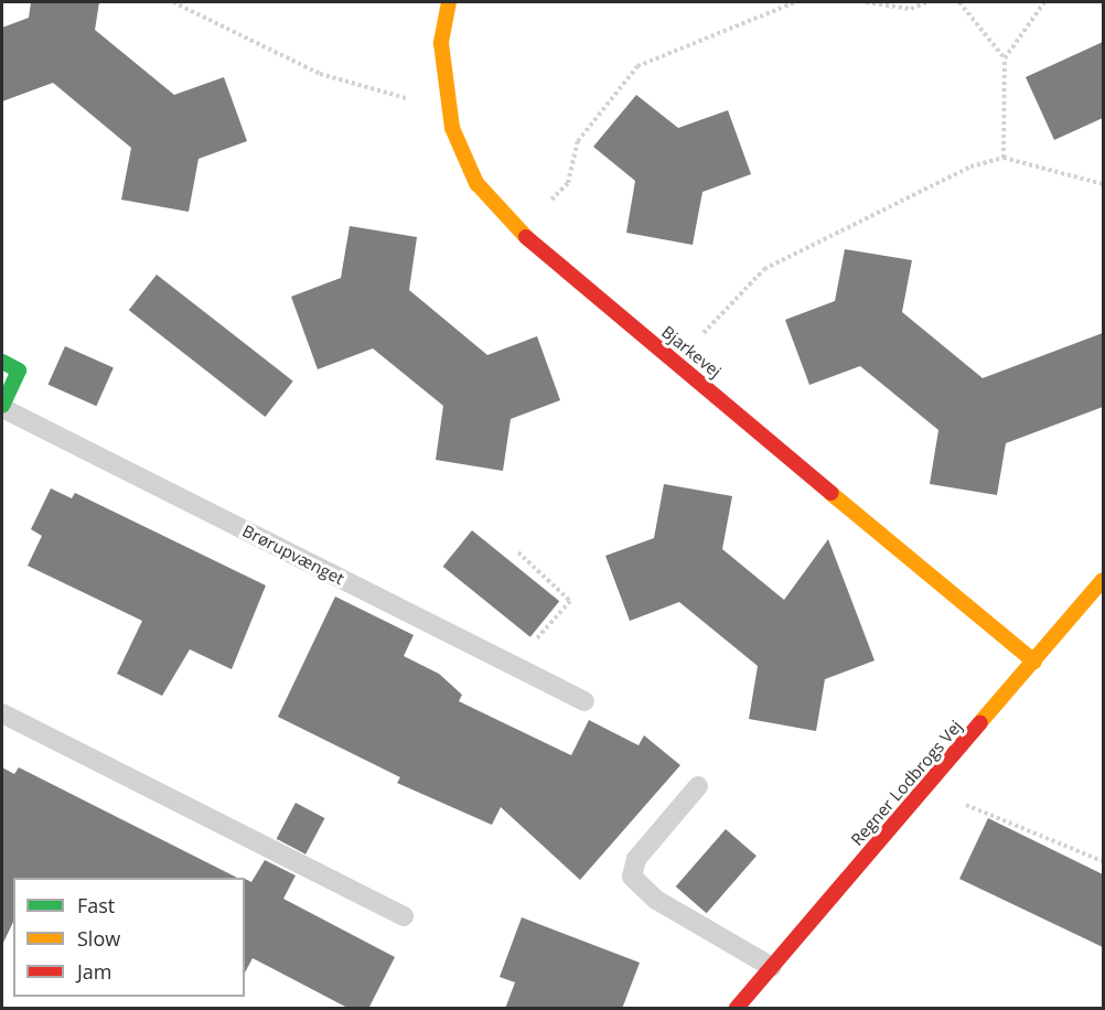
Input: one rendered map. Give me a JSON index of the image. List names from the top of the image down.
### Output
{
  "streets": {
    "street": ["Bjarkevej", "Brørupvænget", "Regner Lodbrogs Vej"]
  },
  "crossings": [
    ["Bjarkevej", "Regner Lodbrogs Vej"]
  ],
  "legend": ["Fast", "Slow", "Jam"]
}
